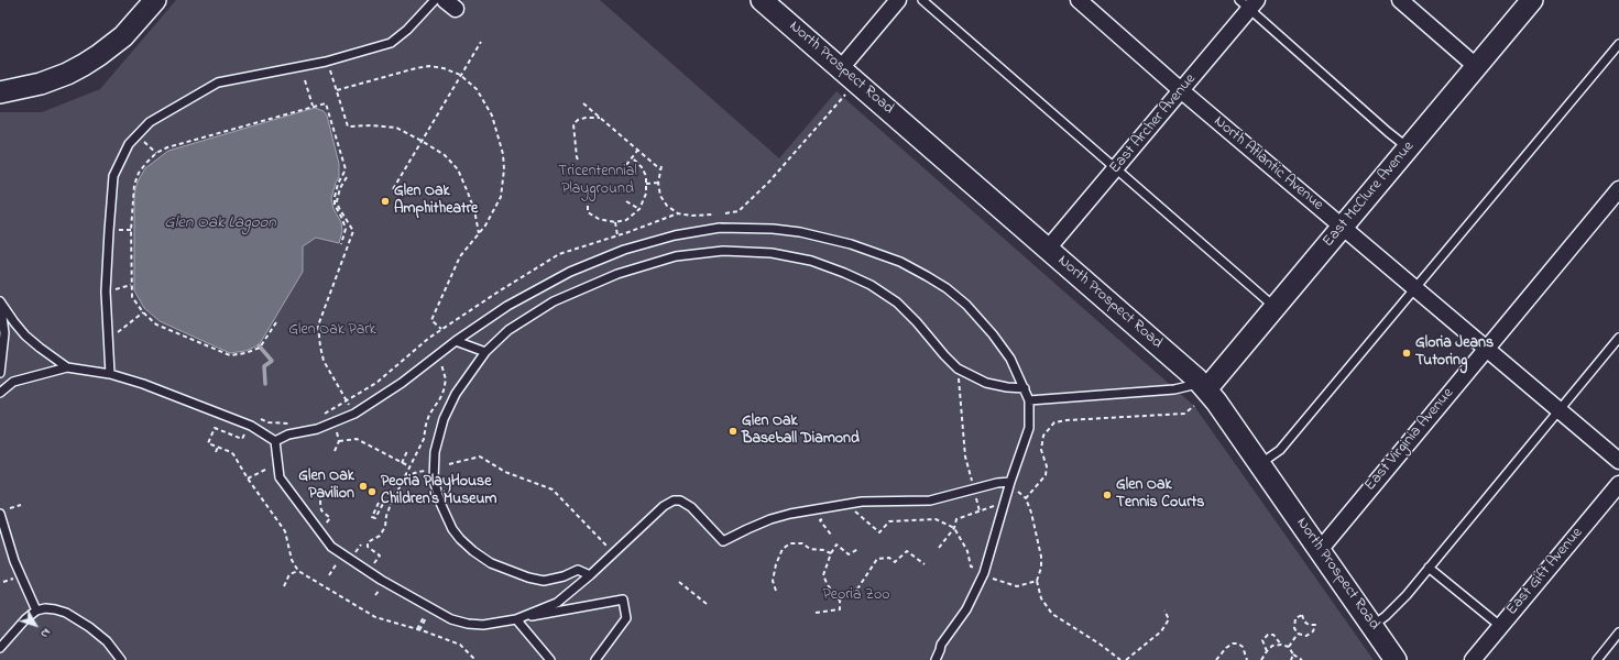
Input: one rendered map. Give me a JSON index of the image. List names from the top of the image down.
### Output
{
  "streets": {
    "main road": ["North Prospect Road", "East McClure Avenue"],
    "street": [
      "East Archer Avenue",
      "North Atlantic Avenue",
      "East Virginia Avenue",
      "East Gift Avenue"
    ]
  },
  "crossings": [
    ["North Prospect Road", "East Archer Avenue"],
    ["North Prospect Road", "East McClure Avenue"],
    ["North Prospect Road", "East Virginia Avenue"],
    ["East Archer Avenue", "North Atlantic Avenue"],
    ["North Atlantic Avenue", "East McClure Avenue"],
    ["North Atlantic Avenue", "East Virginia Avenue"]
  ],
  "water": ["Glen Oak Lagoon"],
  "parks": ["Tricentennial Playground", "Glen Oak Park", "Peoria Zoo"],
  "places": [
    "Glen Oak Amphitheatre",
    "Gloria Jeans Tutoring",
    "Glen Oak Baseball Diamond",
    "Glen Oak Pavilion",
    "Peoria PlayHouse Children's Museum",
    "Glen Oak Tennis Courts"
  ],
  "north": "bottom right"
}
